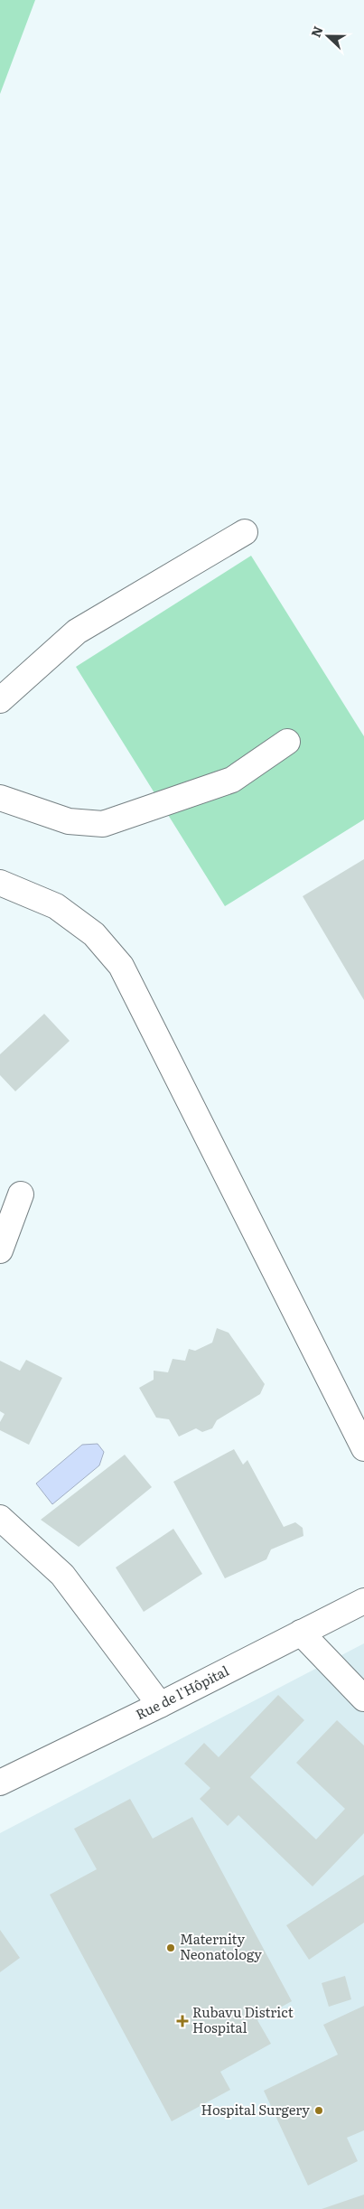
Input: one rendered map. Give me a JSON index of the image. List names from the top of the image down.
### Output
{
  "streets": {
    "street": ["Rue de l'Hôpital"]
  },
  "places": {
    "other": ["Maternity Neonatology", "Hospital Surgery"],
    "health": ["Rubavu District Hospital"]
  },
  "north": "left"
}
